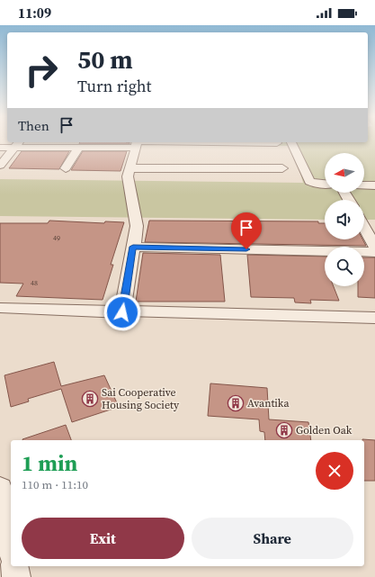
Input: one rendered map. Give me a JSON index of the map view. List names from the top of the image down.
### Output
{
  "places": {
    "building": ["Sai Cooperative Housing Society", "Avantika", "Golden Oak"]
  },
  "house_numbers": ["49", "48"],
  "north": "left",
  "page": {
    "status": "11:09",
    "turn": ["50 m", "Turn right"],
    "then": "Then",
    "heading": ["1 min", "110 m · 11:10"],
    "buttons": ["Exit", "Share"]
  }
}
